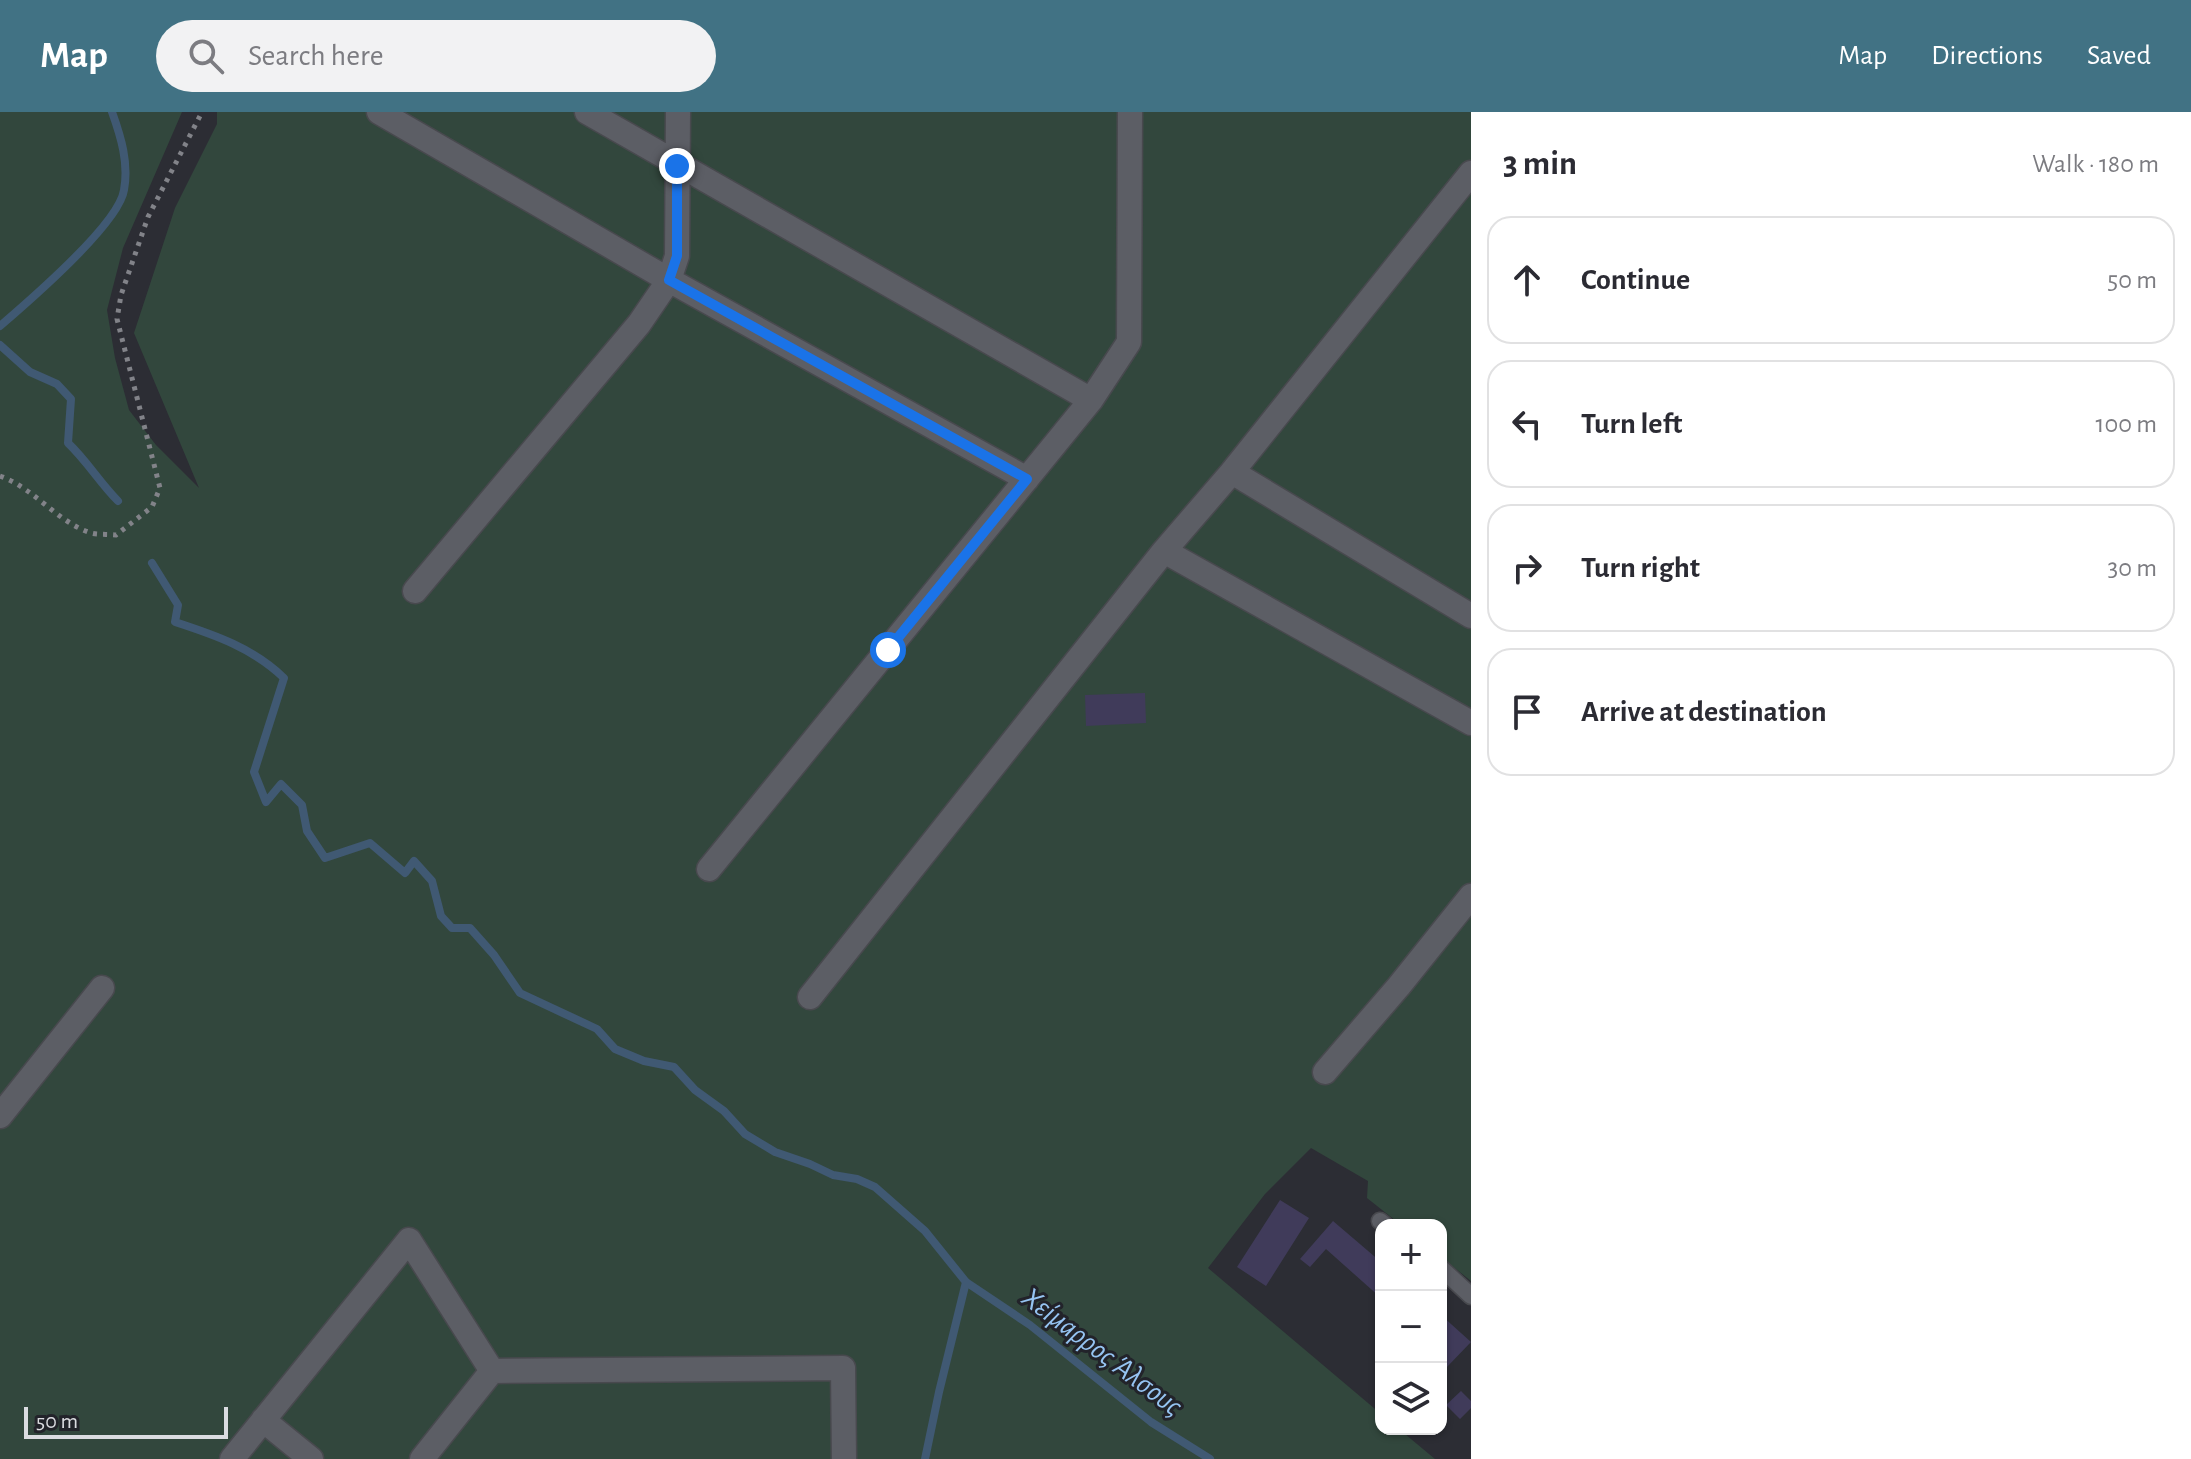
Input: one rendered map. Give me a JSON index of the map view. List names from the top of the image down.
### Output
{
  "water": ["Χείμαρρος Άλσους"],
  "scale_bar": "50 m",
  "page": {
    "header": "Map",
    "search": "Search here",
    "nav": ["Map", "Directions", "Saved"],
    "heading": ["3 min", "Walk · 180 m"],
    "list": [
      ["Continue", "50 m"],
      ["Turn left", "100 m"],
      ["Turn right", "30 m"],
      "Arrive at destination"
    ],
    "map_buttons": ["+", "−"],
    "scale": "50 m"
  }
}
